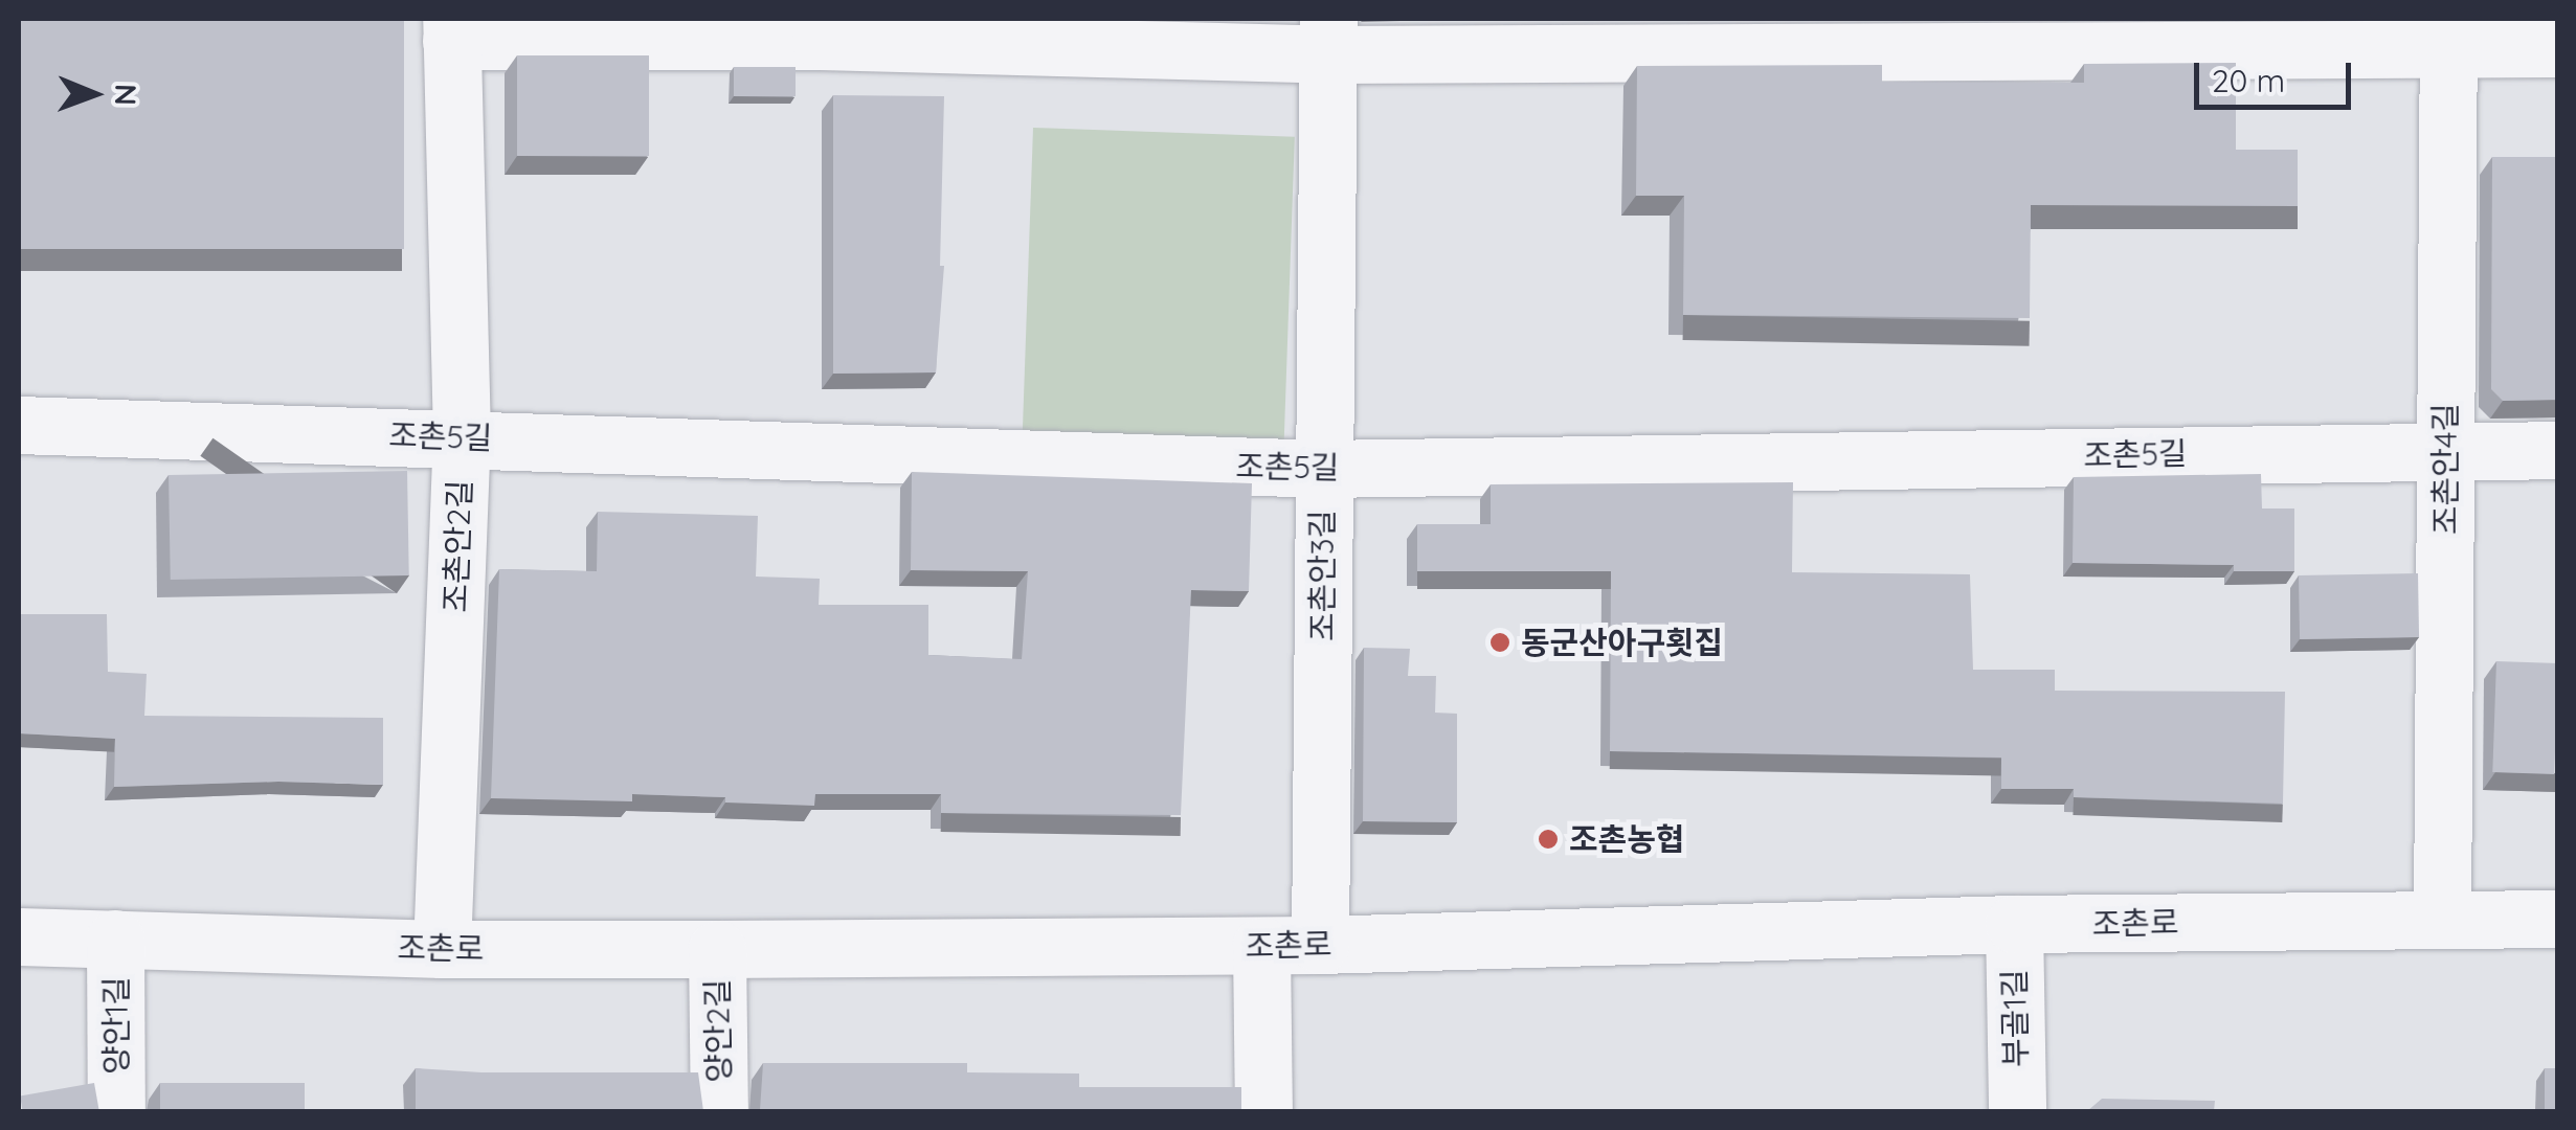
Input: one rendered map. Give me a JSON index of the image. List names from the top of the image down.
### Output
{
  "streets": {
    "street": [
      "조촌5길",
      "조촌안4길",
      "조촌안2길",
      "조촌안3길",
      "조촌로",
      "부골1길",
      "양안1길",
      "양안2길"
    ]
  },
  "crossings": [
    ["조촌5길", "조촌안4길"],
    ["조촌5길", "조촌안2길"],
    ["조촌5길", "조촌안3길"],
    ["조촌안4길", "조촌로"],
    ["조촌안2길", "조촌로"],
    ["조촌안3길", "조촌로"],
    ["조촌로", "부골1길"],
    ["조촌로", "양안1길"],
    ["조촌로", "양안2길"]
  ],
  "places": ["동군산아구횟집", "조촌농협"],
  "scale_bar": "20 m",
  "north": "right"
}
